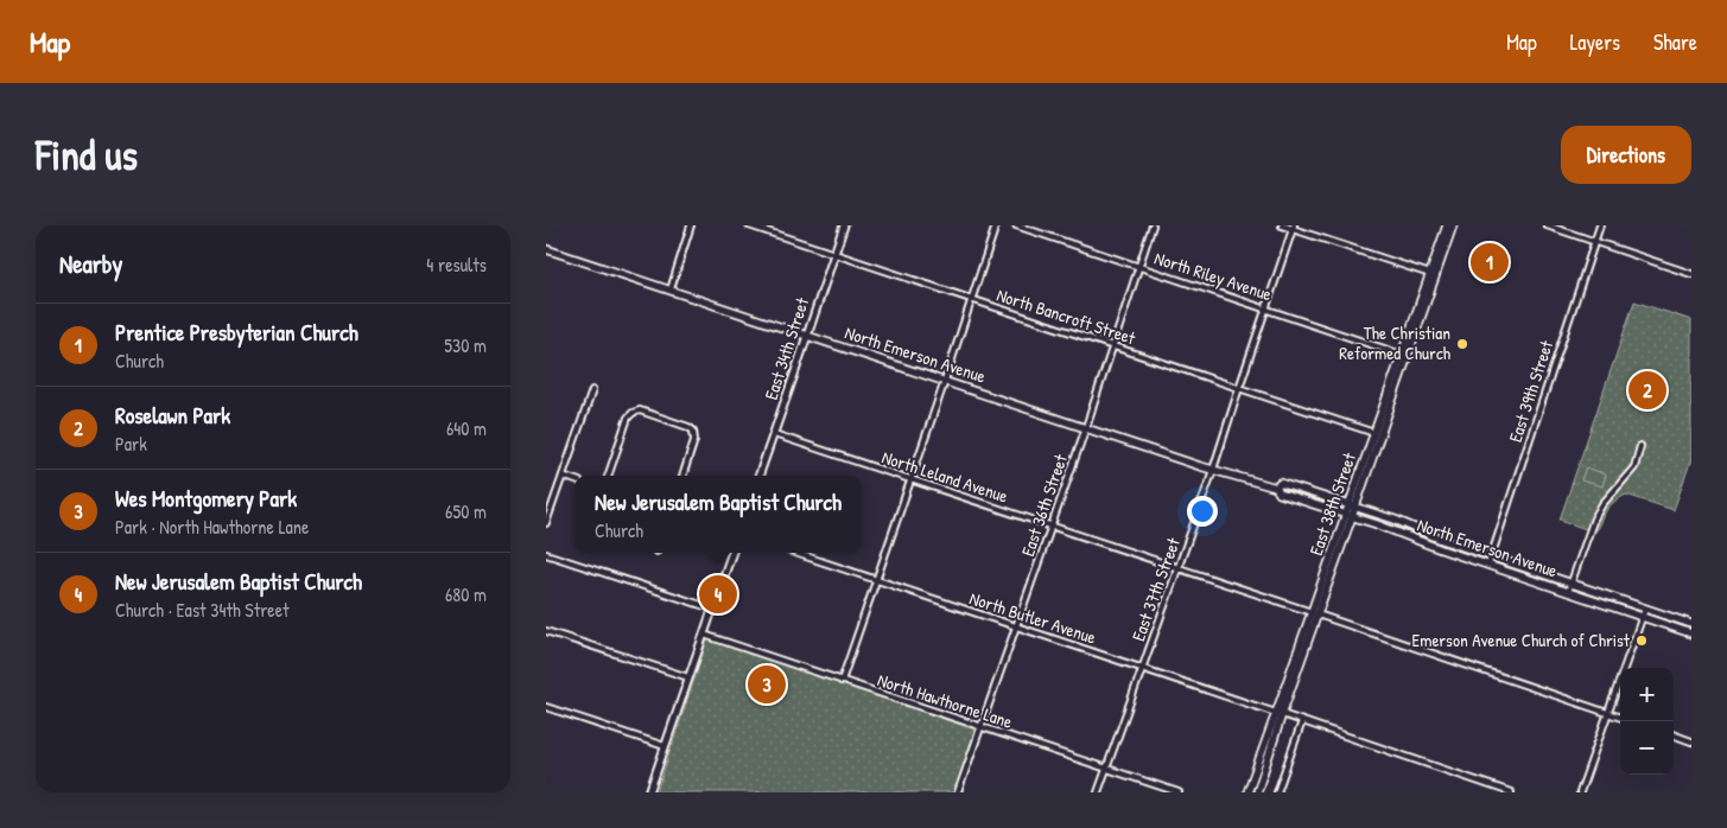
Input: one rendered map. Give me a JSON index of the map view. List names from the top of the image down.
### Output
{
  "streets": {
    "main road": ["East 34th Street", "North Emerson Avenue", "East 38th Street"],
    "street": [
      "North Riley Avenue",
      "North Bancroft Street",
      "East 39th Street",
      "North Leland Avenue",
      "East 36th Street",
      "East 37th Street",
      "North Butler Avenue",
      "North Hawthorne Lane"
    ]
  },
  "crossings": [
    ["North Riley Avenue", "East 38th Street"],
    ["North Riley Avenue", "East 36th Street"],
    ["North Riley Avenue", "East 37th Street"],
    ["North Bancroft Street", "East 34th Street"],
    ["North Bancroft Street", "East 38th Street"],
    ["North Bancroft Street", "East 36th Street"],
    ["North Bancroft Street", "East 37th Street"],
    ["East 34th Street", "North Emerson Avenue"],
    ["East 34th Street", "North Leland Avenue"],
    ["North Emerson Avenue", "East 39th Street"],
    ["North Emerson Avenue", "East 38th Street"],
    ["North Emerson Avenue", "East 36th Street"],
    ["North Emerson Avenue", "East 37th Street"],
    ["North Leland Avenue", "East 38th Street"],
    ["North Leland Avenue", "East 36th Street"],
    ["North Leland Avenue", "East 37th Street"],
    ["East 38th Street", "North Butler Avenue"],
    ["East 36th Street", "North Butler Avenue"],
    ["East 36th Street", "North Hawthorne Lane"],
    ["East 37th Street", "North Butler Avenue"],
    ["East 37th Street", "North Hawthorne Lane"]
  ],
  "places": ["The Christian Reformed Church", "Emerson Avenue Church of Christ"],
  "page": {
    "header": "Map",
    "nav": ["Map", "Layers", "Share"],
    "buttons": "Directions",
    "title": "Find us",
    "heading": ["Nearby", "4 results"],
    "pins": [
      "1",
      "2",
      "4",
      "3"
    ],
    "list": [
      {
        "mark": "1",
        "name": "Prentice Presbyterian Church",
        "note": "Church",
        "value": "530 m"
      },
      {
        "mark": "2",
        "name": "Roselawn Park",
        "note": "Park",
        "value": "640 m"
      },
      {
        "mark": "3",
        "name": "Wes Montgomery Park",
        "note": "Park · North Hawthorne Lane",
        "value": "650 m"
      },
      {
        "mark": "4",
        "name": "New Jerusalem Baptist Church",
        "note": "Church · East 34th Street",
        "value": "680 m"
      }
    ],
    "popup": ["New Jerusalem Baptist Church", "Church"],
    "map_buttons": ["+", "−"]
  }
}
